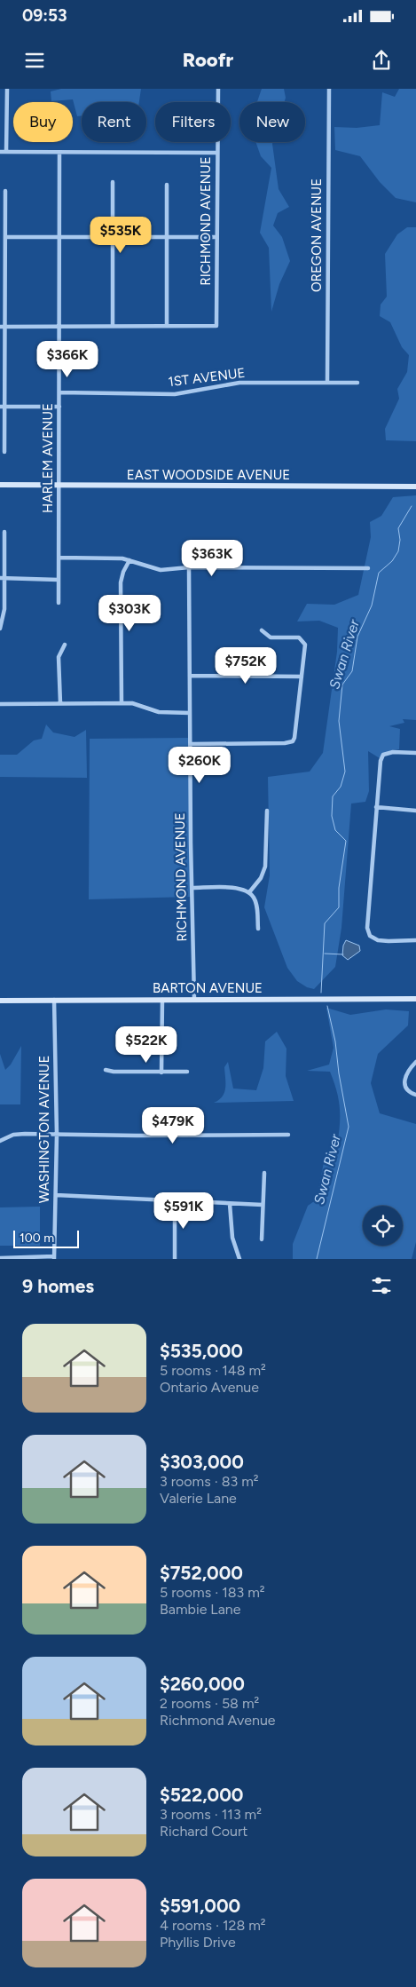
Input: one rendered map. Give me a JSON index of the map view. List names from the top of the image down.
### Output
{
  "streets": {
    "street": [
      "RICHMOND AVENUE",
      "OREGON AVENUE",
      "1ST AVENUE",
      "HARLEM AVENUE",
      "EAST WOODSIDE AVENUE",
      "BARTON AVENUE",
      "WASHINGTON AVENUE"
    ]
  },
  "crossings": [
    ["RICHMOND AVENUE", "BARTON AVENUE"],
    ["OREGON AVENUE", "1ST AVENUE"],
    ["1ST AVENUE", "HARLEM AVENUE"],
    ["HARLEM AVENUE", "EAST WOODSIDE AVENUE"],
    ["BARTON AVENUE", "WASHINGTON AVENUE"]
  ],
  "water": ["Swan River"],
  "scale_bar": "100 m",
  "page": {
    "status": "09:53",
    "header": "Roofr",
    "chip": [
      "Buy",
      "Rent",
      "Filters",
      "New"
    ],
    "price": [
      "$535K",
      "$366K",
      "$363K",
      "$303K",
      "$752K",
      "$260K",
      "$522K",
      "$479K",
      "$591K"
    ],
    "scale": "100 m",
    "heading": "9 homes",
    "list": [
      {
        "name": "$535,000",
        "note": "5 rooms · 148 m² · Ontario Avenue"
      },
      {
        "name": "$303,000",
        "note": "3 rooms · 83 m² · Valerie Lane"
      },
      {
        "name": "$752,000",
        "note": "5 rooms · 183 m² · Bambie Lane"
      },
      {
        "name": "$260,000",
        "note": "2 rooms · 58 m² · Richmond Avenue"
      },
      {
        "name": "$522,000",
        "note": "3 rooms · 113 m² · Richard Court"
      },
      {
        "name": "$591,000",
        "note": "4 rooms · 128 m² · Phyllis Drive"
      }
    ]
  }
}
